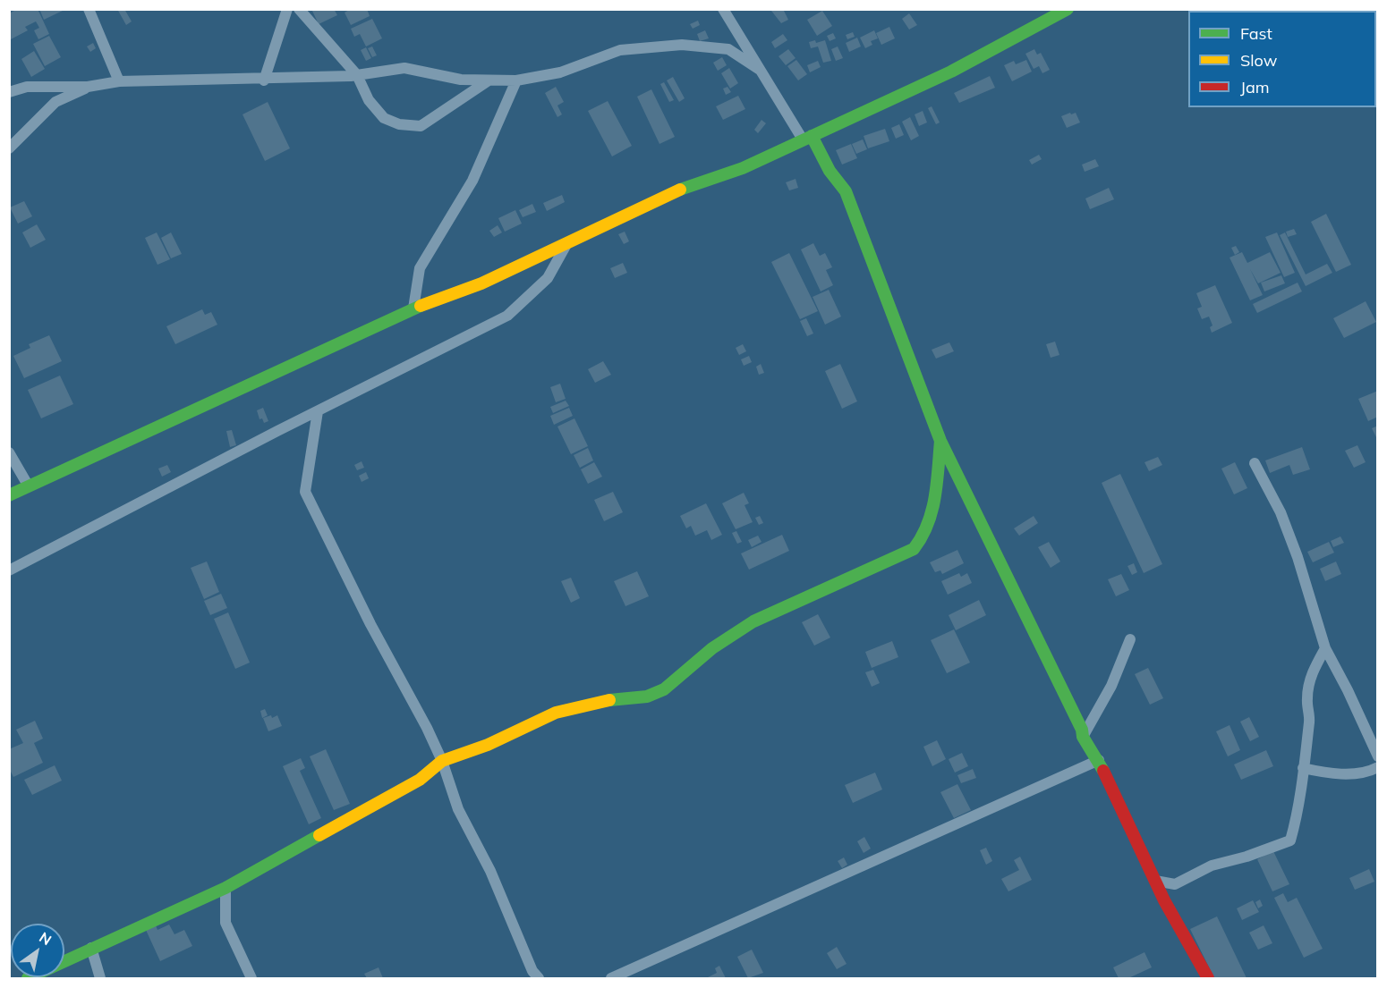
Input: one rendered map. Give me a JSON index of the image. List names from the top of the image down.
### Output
{
  "legend": ["Fast", "Slow", "Jam"],
  "north": "top right"
}
